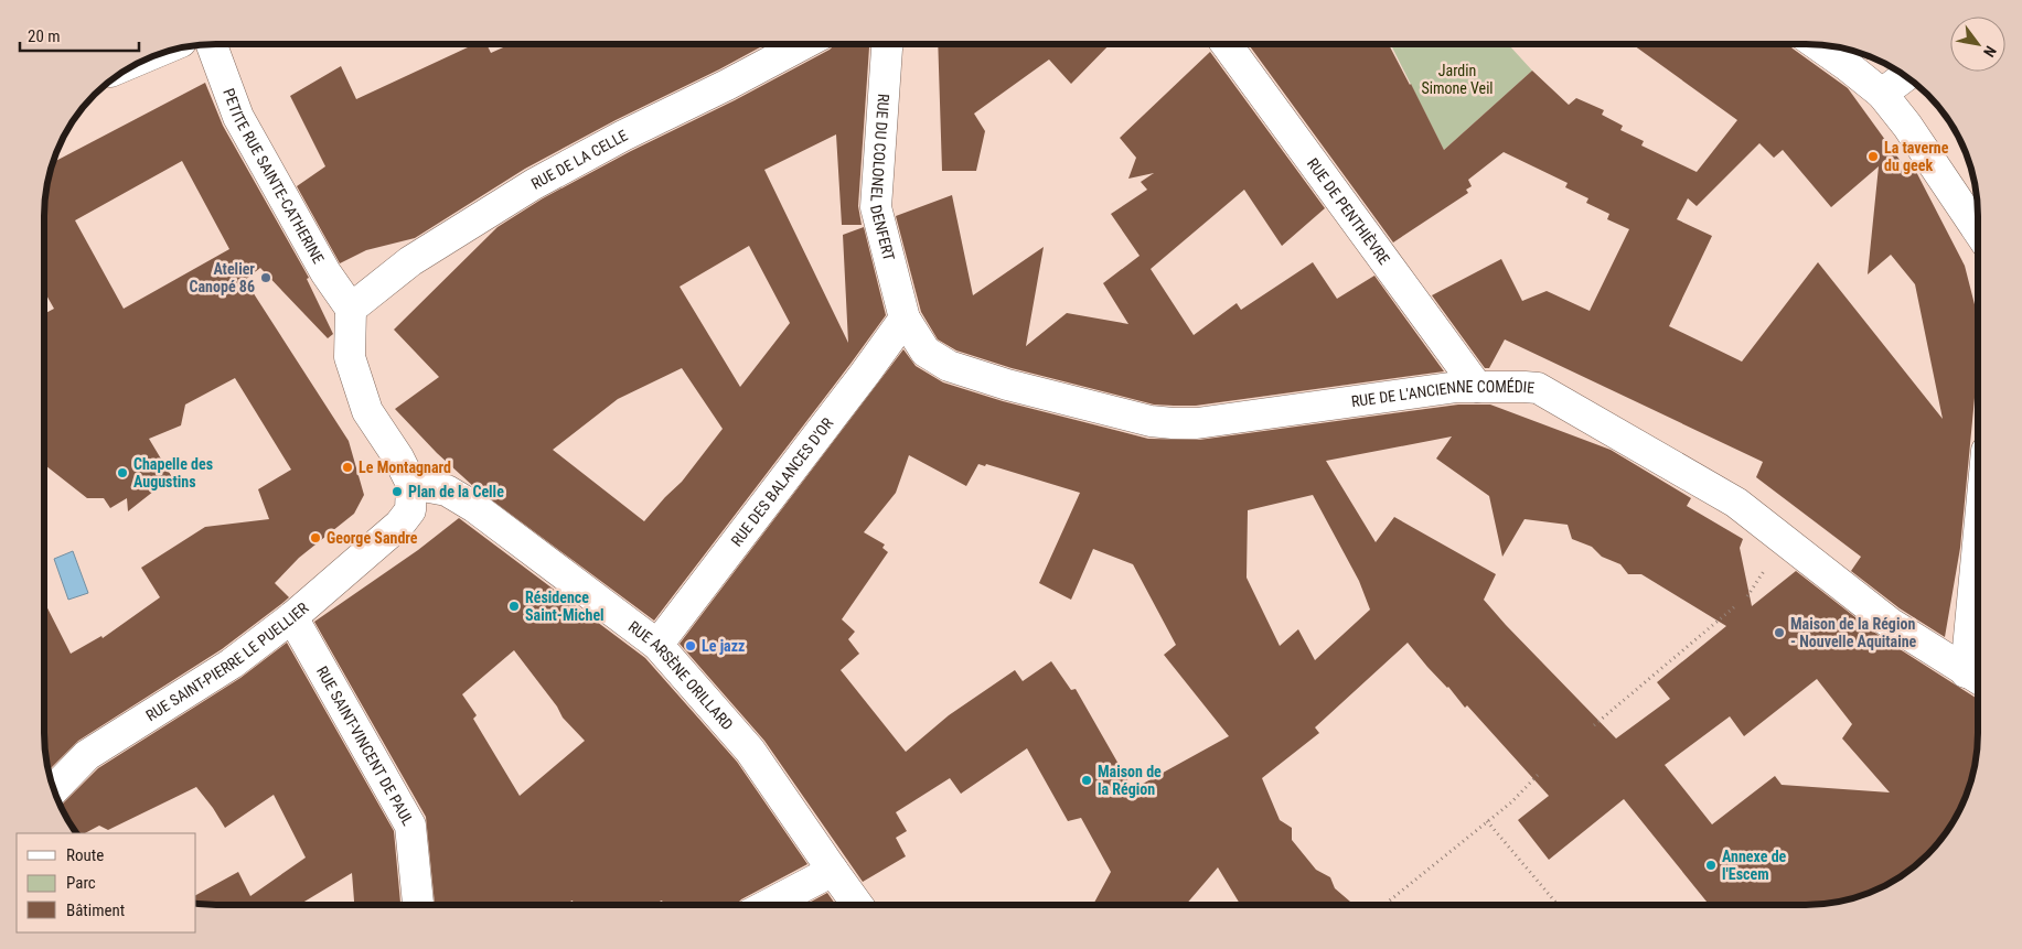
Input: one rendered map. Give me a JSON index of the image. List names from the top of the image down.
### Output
{
  "streets": {
    "street": [
      "RUE DE LA CELLE",
      "PETITE RUE SAINTE-CATHERINE",
      "RUE DU COLONEL DENFERT",
      "RUE DE PENTHIÈVRE",
      "RUE DE L'ANCIENNE COMÉDIE",
      "RUE DES BALANCES D'OR",
      "RUE SAINT-PIERRE LE PUELLIER",
      "RUE ARSÈNE ORILLARD",
      "RUE SAINT-VINCENT DE PAUL"
    ]
  },
  "crossings": [
    ["RUE DE LA CELLE", "PETITE RUE SAINTE-CATHERINE"],
    ["RUE DU COLONEL DENFERT", "RUE DE L'ANCIENNE COMÉDIE"],
    ["RUE DU COLONEL DENFERT", "RUE DES BALANCES D'OR"],
    ["RUE DE PENTHIÈVRE", "RUE DE L'ANCIENNE COMÉDIE"],
    ["RUE DE L'ANCIENNE COMÉDIE", "RUE DES BALANCES D'OR"],
    ["RUE DES BALANCES D'OR", "RUE ARSÈNE ORILLARD"],
    ["RUE SAINT-PIERRE LE PUELLIER", "RUE ARSÈNE ORILLARD"],
    ["RUE SAINT-PIERRE LE PUELLIER", "RUE SAINT-VINCENT DE PAUL"]
  ],
  "parks": ["Jardin Simone Veil"],
  "places": [
    "La taverne du geek",
    "Atelier Canopé 86",
    "Le Montagnard",
    "Chapelle des Augustins",
    "Plan de la Celle",
    "George Sandre",
    "Résidence Saint-Michel",
    "Maison de la Région - Nouvelle Aquitaine",
    "Le jazz",
    "Maison de la Région",
    "Annexe de l'Escem"
  ],
  "legend": ["Route", "Parc", "Bâtiment"],
  "scale_bar": "20 m",
  "north": "bottom right"
}
